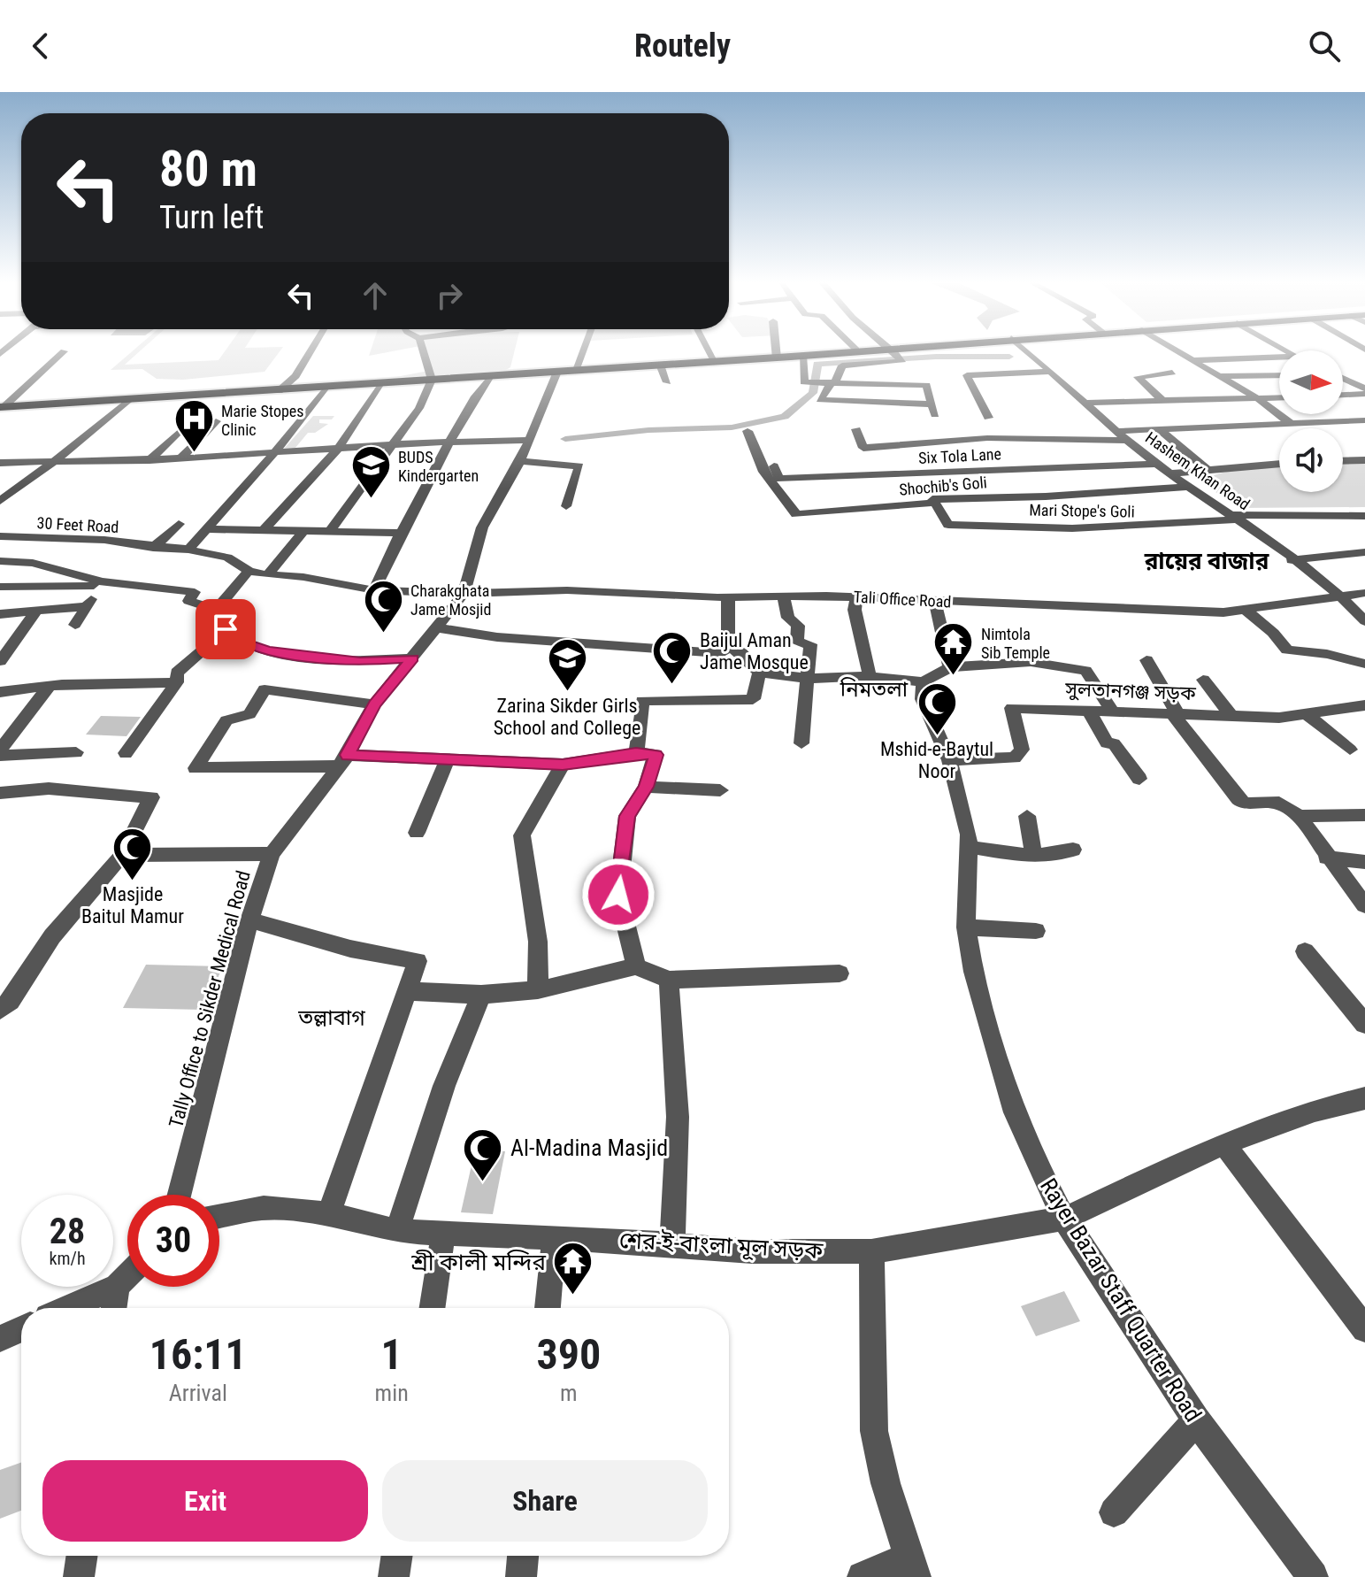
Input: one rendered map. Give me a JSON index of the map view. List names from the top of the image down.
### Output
{
  "streets": {
    "street": [
      "Six Tola Lane",
      "Hashem Khan Road",
      "Shochib's Goli",
      "Mari Stope's Goli",
      "30 Feet Road",
      "Tali Office Road",
      "সুলতানগঞ্জ সড়ক",
      "Tally Office to Sikder Medical Road",
      "শের-ই-বাংলা মূল সড়ক",
      "Rayer Bazar Staff Quarter Road"
    ]
  },
  "crossings": [
    ["Six Tola Lane", "Hashem Khan Road"],
    ["Hashem Khan Road", "Shochib's Goli"],
    ["Hashem Khan Road", "Mari Stope's Goli"],
    ["Hashem Khan Road", "Tali Office Road"],
    ["Shochib's Goli", "Mari Stope's Goli"],
    ["30 Feet Road", "Tali Office Road"],
    ["Tali Office Road", "Tally Office to Sikder Medical Road"],
    ["সুলতানগঞ্জ সড়ক", "Rayer Bazar Staff Quarter Road"],
    ["শের-ই-বাংলা মূল সড়ক", "Rayer Bazar Staff Quarter Road"]
  ],
  "districts": ["রায়ের বাজার", "নিমতলা", "তল্লাবাগ"],
  "places": {
    "hospital": ["Marie Stopes Clinic"],
    "school or university": ["BUDS Kindergarten", "Zarina Sikder Girls School and College"],
    "mosque": [
      "Charakghata Jame Mosjid",
      "Baijul Aman Jame Mosque",
      "Mshid-e-Baytul Noor",
      "Masjide Baitul Mamur",
      "Al-Madina Masjid"
    ],
    "temple": ["Nimtola Sib Temple", "শ্রী কালী মন্দির"]
  },
  "north": "right",
  "page": {
    "header": "Routely",
    "turn": ["80 m", "Turn left"],
    "speed": "28 km/h",
    "limit": "30",
    "eta": [
      "16:11",
      "Arrival",
      "1",
      "min",
      "390",
      "m"
    ],
    "buttons": ["Exit", "Share"]
  }
}
